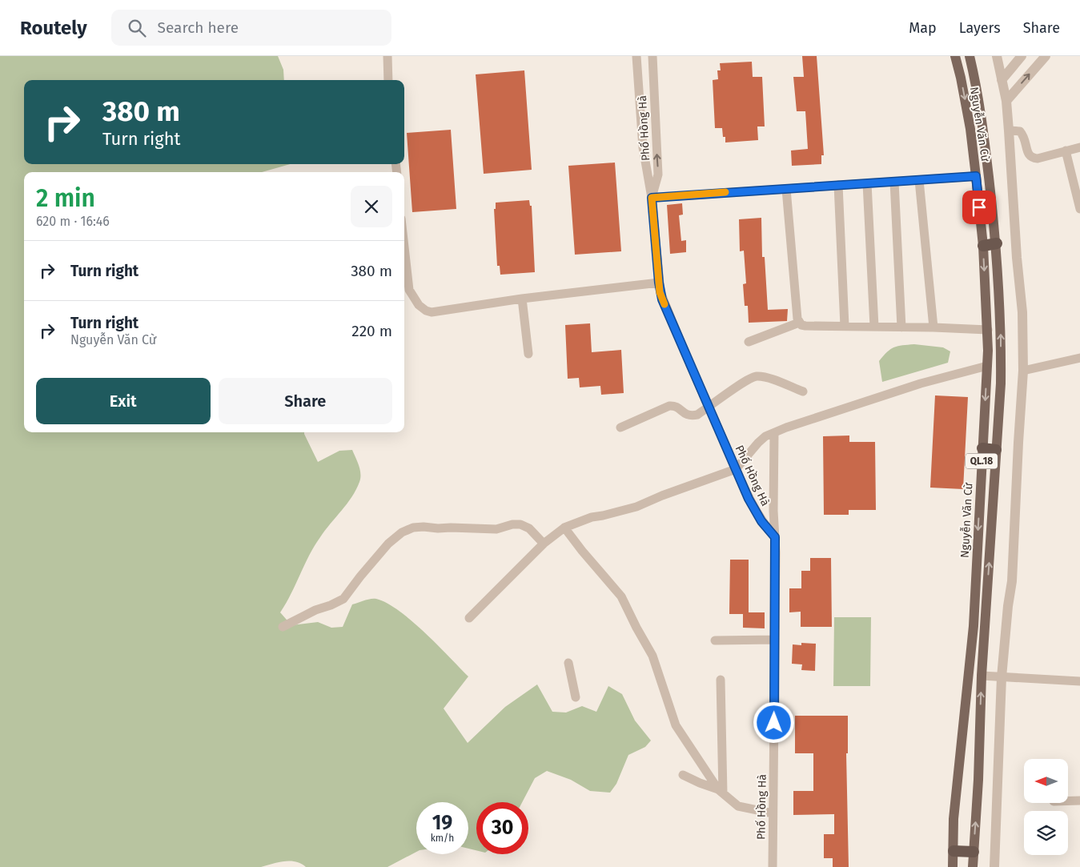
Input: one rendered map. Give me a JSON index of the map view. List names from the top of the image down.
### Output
{
  "streets": {
    "main road": ["Nguyễn Văn Cừ", "QL.18"],
    "street": ["Phố Hồng Hà"]
  },
  "north": "left",
  "page": {
    "header": "Routely",
    "search": "Search here",
    "nav": ["Map", "Layers", "Share"],
    "turn": ["380 m", "Turn right"],
    "heading": ["2 min", "620 m · 16:46"],
    "list": [
      {
        "name": "Turn right",
        "value": "380 m"
      },
      {
        "name": "Turn right",
        "note": "Nguyễn Văn Cừ",
        "value": "220 m"
      }
    ],
    "buttons": ["Exit", "Share"],
    "speed": "19 km/h",
    "limit": "30"
  }
}
